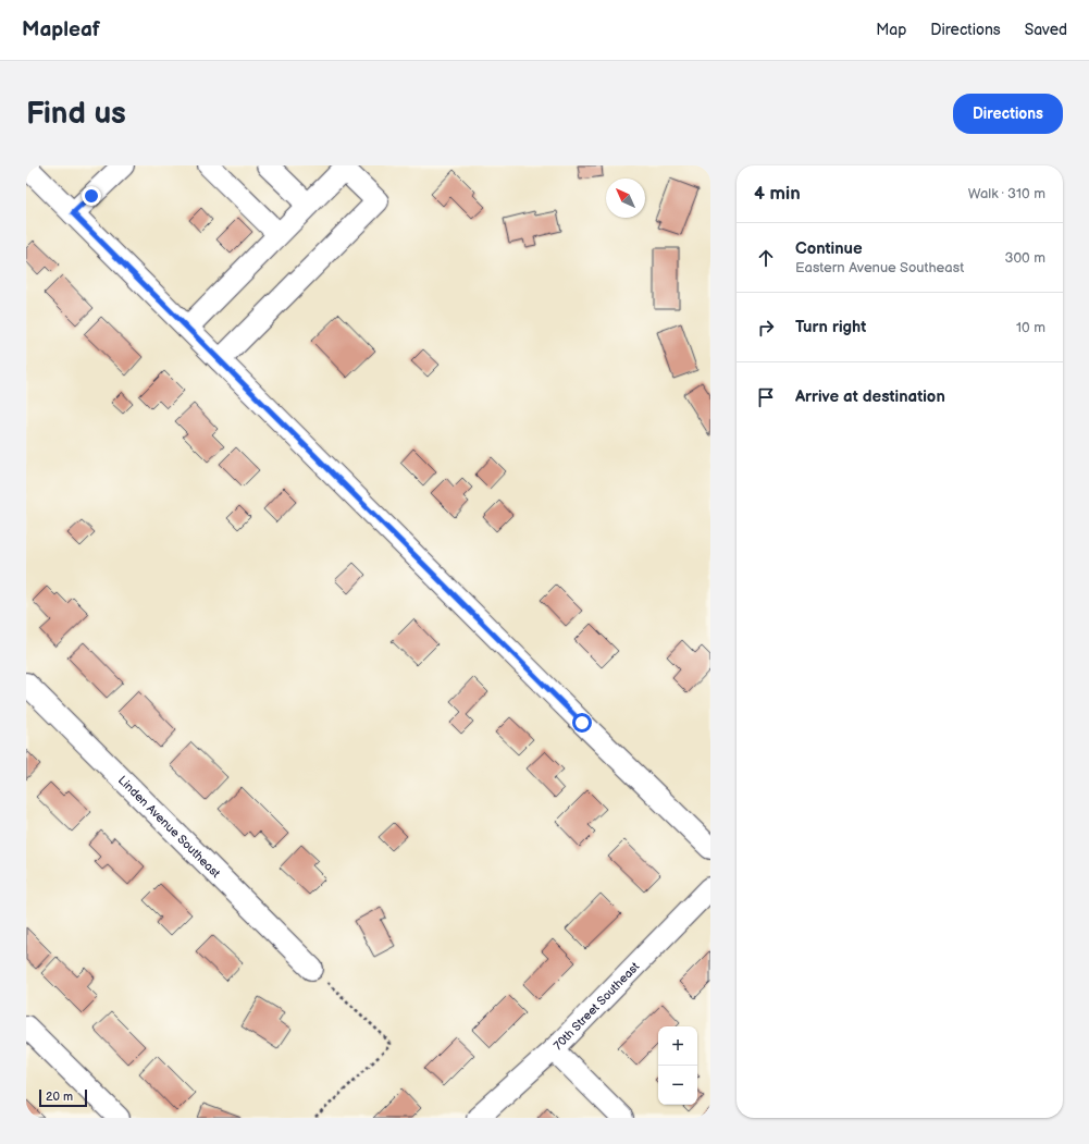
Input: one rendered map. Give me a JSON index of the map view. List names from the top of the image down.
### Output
{
  "streets": {
    "street": ["Linden Avenue Southeast", "70th Street Southeast"]
  },
  "scale_bar": "20 m",
  "north": "top left",
  "page": {
    "header": "Mapleaf",
    "nav": ["Map", "Directions", "Saved"],
    "buttons": "Directions",
    "title": "Find us",
    "heading": ["4 min", "Walk · 310 m"],
    "list": [
      ["Continue", "Eastern Avenue Southeast", "300 m"],
      ["Turn right", "10 m"],
      "Arrive at destination"
    ],
    "map_buttons": ["+", "−"],
    "scale": "20 m"
  }
}
